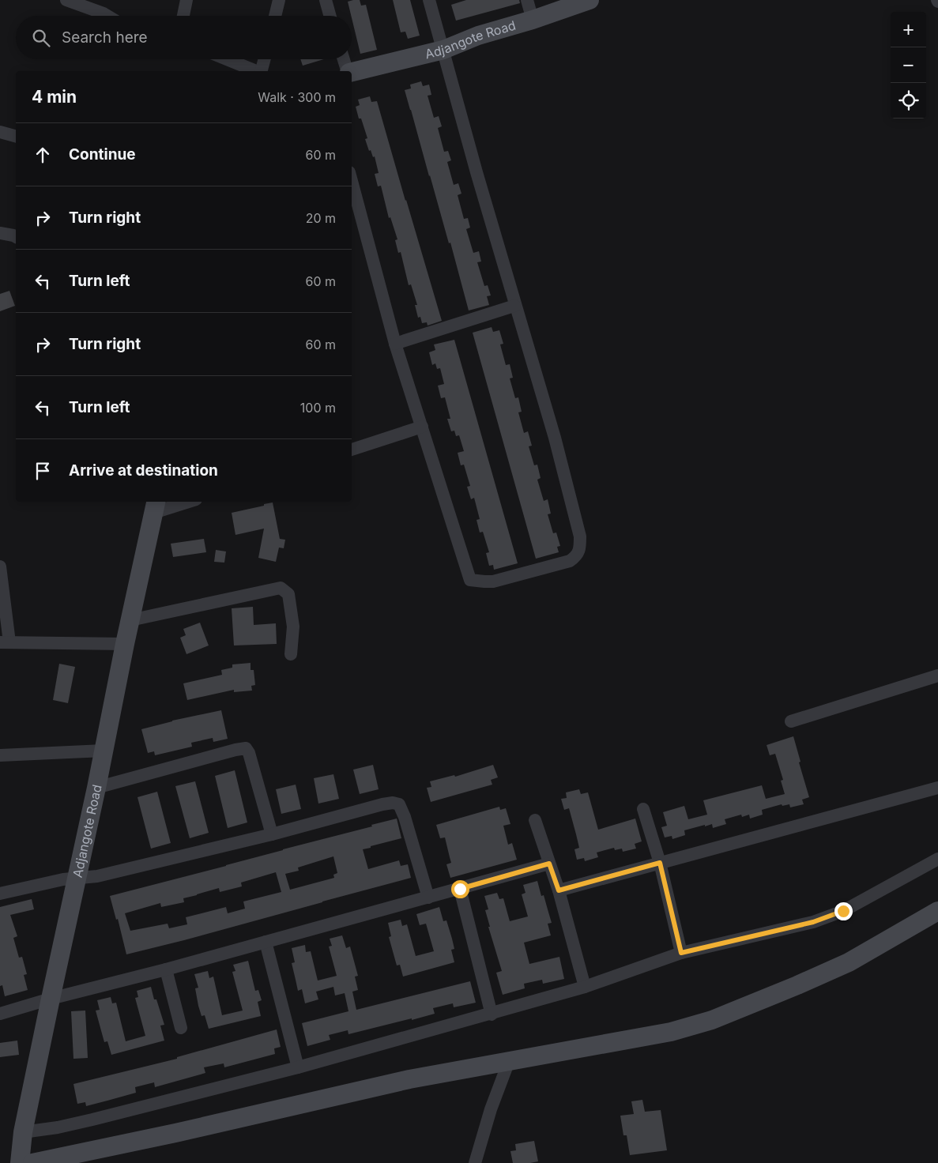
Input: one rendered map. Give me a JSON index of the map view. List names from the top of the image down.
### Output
{
  "streets": {
    "main road": ["Adjangote Road"]
  },
  "page": {
    "map_buttons": ["+", "−"],
    "search": "Search here",
    "heading": ["4 min", "Walk · 300 m"],
    "list": [
      ["Continue", "60 m"],
      ["Turn right", "20 m"],
      ["Turn left", "60 m"],
      ["Turn right", "60 m"],
      ["Turn left", "100 m"],
      "Arrive at destination"
    ]
  }
}
